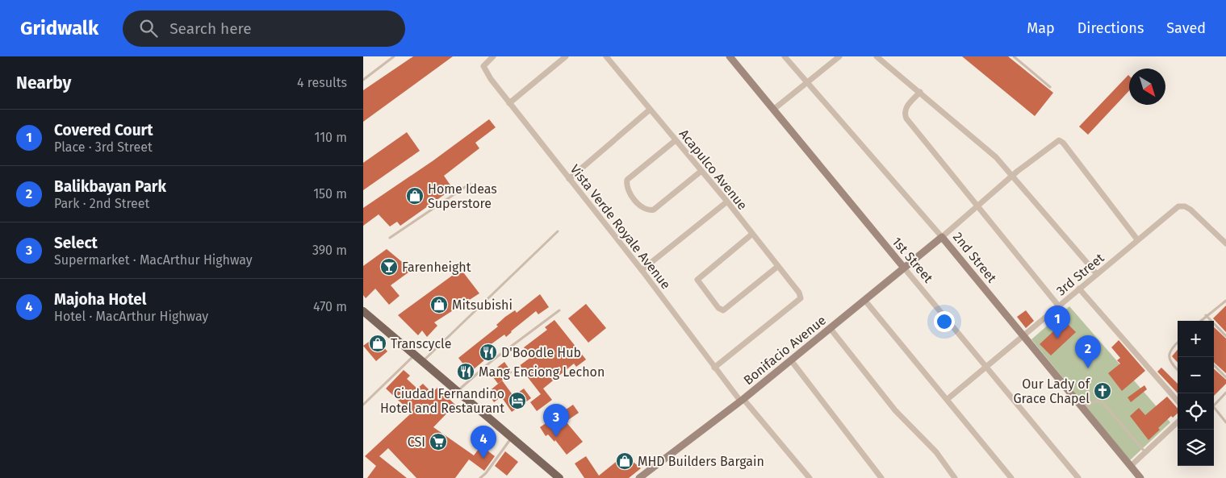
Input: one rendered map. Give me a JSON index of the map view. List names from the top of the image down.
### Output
{
  "streets": {
    "street": [
      "Acapulco Avenue",
      "Vista Verde Royale Avenue",
      "2nd Street",
      "1st Street",
      "3rd Street",
      "Bonifacio Avenue"
    ]
  },
  "crossings": [
    ["Acapulco Avenue", "Vista Verde Royale Avenue"],
    ["Vista Verde Royale Avenue", "Bonifacio Avenue"],
    ["2nd Street", "3rd Street"],
    ["2nd Street", "Bonifacio Avenue"],
    ["1st Street", "3rd Street"],
    ["1st Street", "Bonifacio Avenue"]
  ],
  "places": {
    "shop": [
      "Home Ideas Superstore",
      "Mitsubishi",
      "Transcycle",
      "MHD Builders Bargain"
    ],
    "bar": ["Farenheight"],
    "restaurant": ["D'Boodle Hub", "Mang Enciong Lechon"],
    "church": ["Our Lady of Grace Chapel"],
    "hotel": ["Ciudad Fernandino Hotel and Restaurant"],
    "supermarket": ["CSI"]
  },
  "north": "bottom right",
  "page": {
    "header": "Gridwalk",
    "search": "Search here",
    "nav": ["Map", "Directions", "Saved"],
    "heading": ["Nearby", "4 results"],
    "list": [
      {
        "mark": "1",
        "name": "Covered Court",
        "note": "Place · 3rd Street",
        "value": "110 m"
      },
      {
        "mark": "2",
        "name": "Balikbayan Park",
        "note": "Park · 2nd Street",
        "value": "150 m"
      },
      {
        "mark": "3",
        "name": "Select",
        "note": "Supermarket · MacArthur Highway",
        "value": "390 m"
      },
      {
        "mark": "4",
        "name": "Majoha Hotel",
        "note": "Hotel · MacArthur Highway",
        "value": "470 m"
      }
    ],
    "pins": [
      "1",
      "2",
      "3",
      "4"
    ],
    "map_buttons": ["+", "−"]
  }
}
